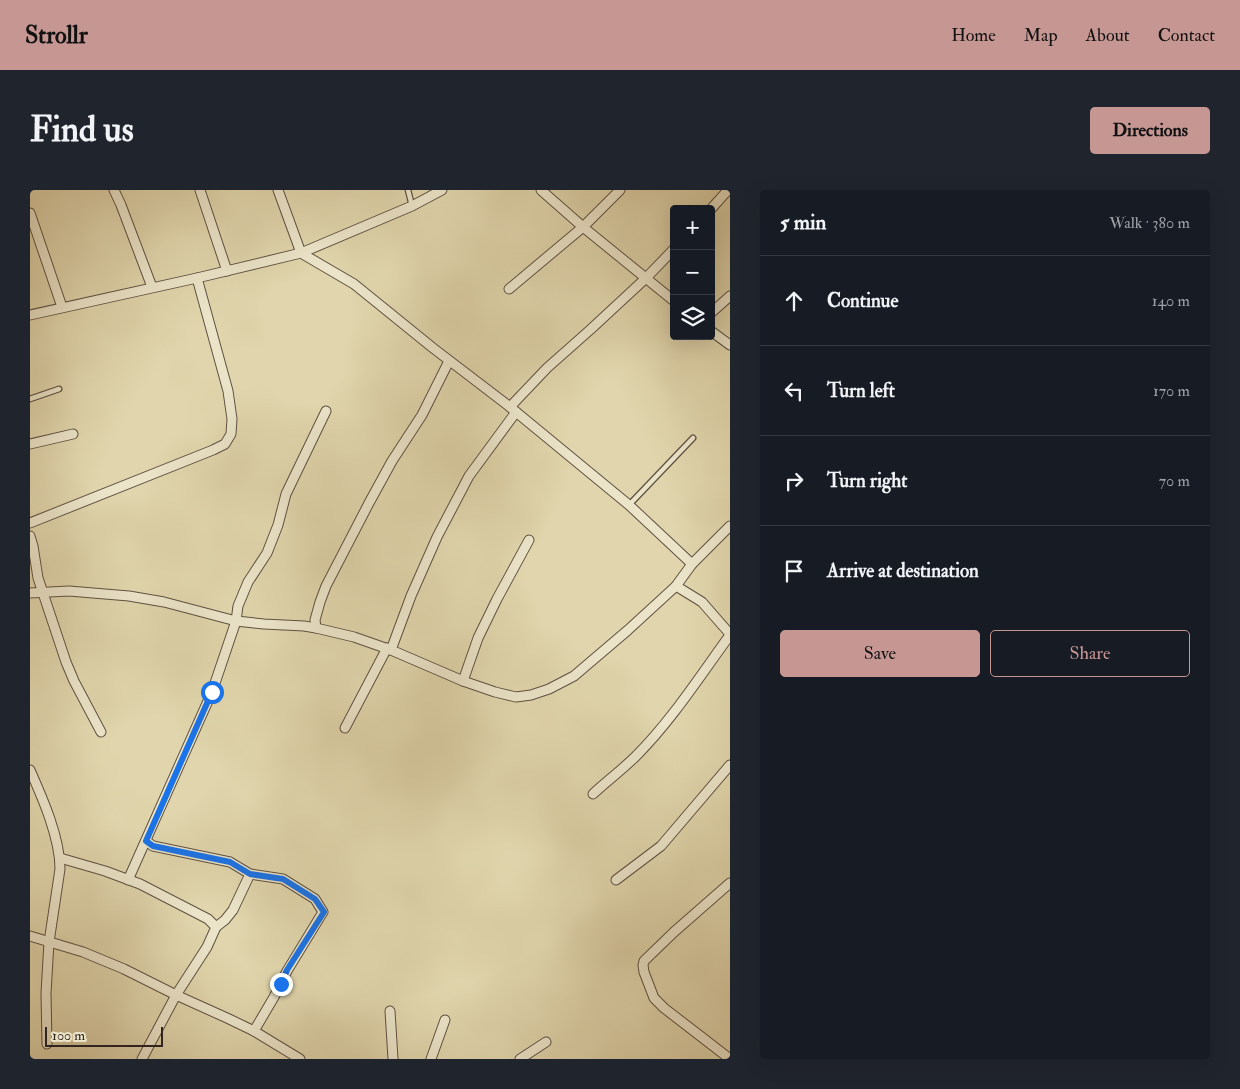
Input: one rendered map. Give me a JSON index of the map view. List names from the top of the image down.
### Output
{
  "scale_bar": "100 m",
  "page": {
    "header": "Strollr",
    "nav": [
      "Home",
      "Map",
      "About",
      "Contact"
    ],
    "buttons": [
      "Directions",
      ["Save", "Share"]
    ],
    "title": "Find us",
    "heading": ["5 min", "Walk · 380 m"],
    "map_buttons": ["+", "−"],
    "list": [
      ["Continue", "140 m"],
      ["Turn left", "170 m"],
      ["Turn right", "70 m"],
      "Arrive at destination"
    ],
    "scale": "100 m"
  }
}
